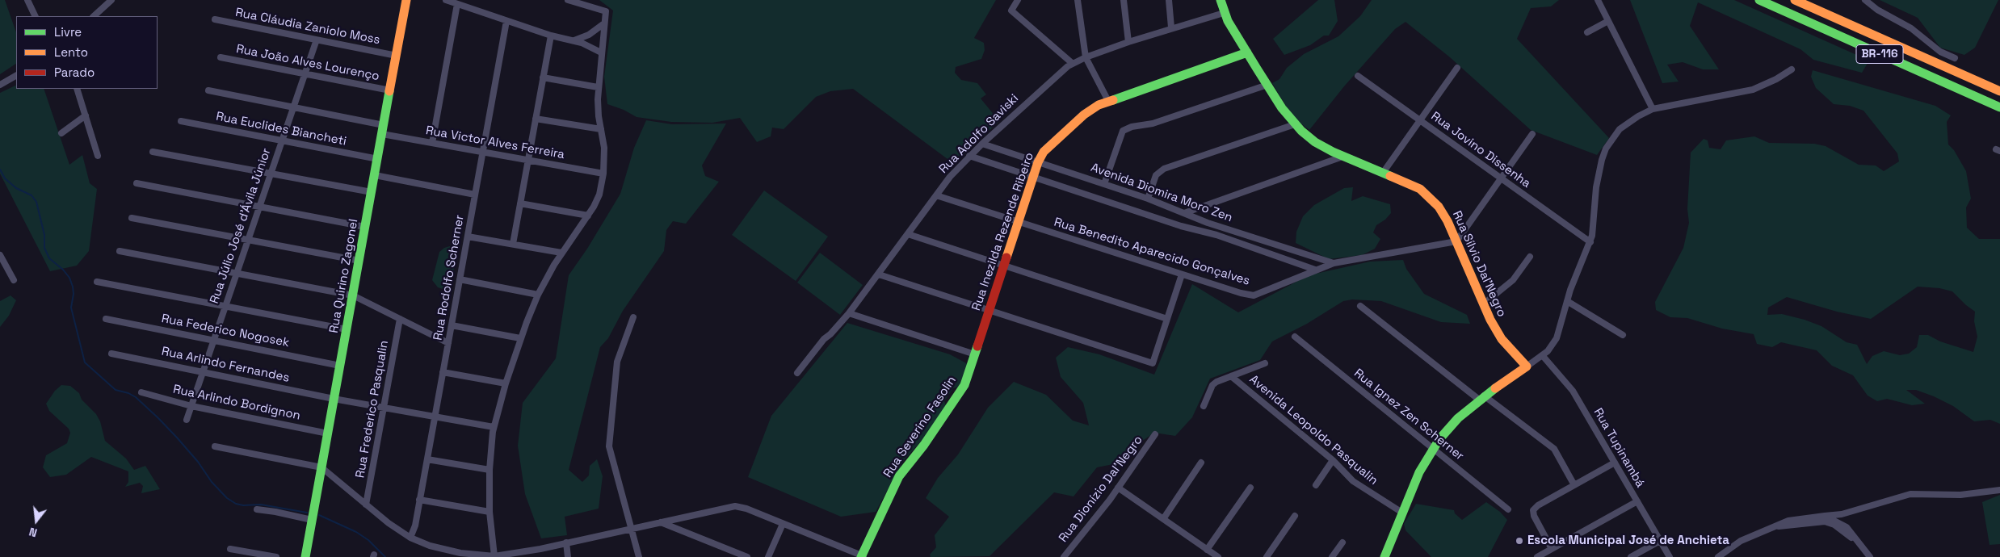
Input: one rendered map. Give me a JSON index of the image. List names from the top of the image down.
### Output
{
  "streets": {
    "main road": [
      "BR-116",
      "Rua Inezilda Rezende Ribeiro",
      "Rua Sílvio Dal'Negro",
      "Rua Quirino Zagonel",
      "Rua Severino Fasolin"
    ],
    "street": [
      "Rua Cláudia Zaniolo Moss",
      "Rua João Alves Lourenço",
      "Rua Euclides Biancheti",
      "Rua Adolfo Saviski",
      "Rua Victor Alves Ferreira",
      "Rua Jovino Dissenha",
      "Avenida Diomira Moro Zen",
      "Rua Júlio José d'Ávila Júnior",
      "Rua Benedito Aparecido Gonçalves",
      "Rua Rodolfo Scherner",
      "Rua Federico Nogosek",
      "Rua Arlindo Fernandes",
      "Rua Arlindo Bordignon",
      "Rua Frederico Pasqualin",
      "Rua Ignez Zen Scherner",
      "Avenida Leopoldo Pasqualin",
      "Rua Tupinambá",
      "Rua Dionízio Dal'Negro"
    ]
  },
  "crossings": [
    ["Rua Cláudia Zaniolo Moss", "Rua Júlio José d'Ávila Júnior"],
    ["Rua Cláudia Zaniolo Moss", "Rua Quirino Zagonel"],
    ["Rua João Alves Lourenço", "Rua Júlio José d'Ávila Júnior"],
    ["Rua João Alves Lourenço", "Rua Quirino Zagonel"],
    ["Rua Euclides Biancheti", "Rua Júlio José d'Ávila Júnior"],
    ["Rua Euclides Biancheti", "Rua Quirino Zagonel"],
    ["Rua Adolfo Saviski", "Avenida Diomira Moro Zen"],
    ["Rua Adolfo Saviski", "Rua Benedito Aparecido Gonçalves"],
    ["Rua Adolfo Saviski", "Rua Sílvio Dal'Negro"],
    ["Rua Victor Alves Ferreira", "Rua Júlio José d'Ávila Júnior"],
    ["Rua Victor Alves Ferreira", "Rua Quirino Zagonel"],
    ["Rua Victor Alves Ferreira", "Rua Rodolfo Scherner"],
    ["Avenida Diomira Moro Zen", "Rua Inezilda Rezende Ribeiro"],
    ["Avenida Diomira Moro Zen", "Rua Benedito Aparecido Gonçalves"],
    ["Rua Júlio José d'Ávila Júnior", "Rua Federico Nogosek"],
    ["Rua Júlio José d'Ávila Júnior", "Rua Arlindo Fernandes"],
    ["Rua Júlio José d'Ávila Júnior", "Rua Arlindo Bordignon"],
    ["Rua Inezilda Rezende Ribeiro", "Rua Benedito Aparecido Gonçalves"],
    ["Rua Inezilda Rezende Ribeiro", "Rua Sílvio Dal'Negro"],
    ["Rua Inezilda Rezende Ribeiro", "Rua Severino Fasolin"],
    ["Rua Benedito Aparecido Gonçalves", "Rua Sílvio Dal'Negro"],
    ["Rua Quirino Zagonel", "Rua Federico Nogosek"],
    ["Rua Quirino Zagonel", "Rua Arlindo Fernandes"],
    ["Rua Quirino Zagonel", "Rua Arlindo Bordignon"],
    ["Rua Rodolfo Scherner", "Rua Arlindo Fernandes"],
    ["Rua Arlindo Fernandes", "Rua Frederico Pasqualin"]
  ],
  "places": ["Escola Municipal José de Anchieta"],
  "legend": ["Livre", "Lento", "Parado"],
  "north": "bottom"
}
